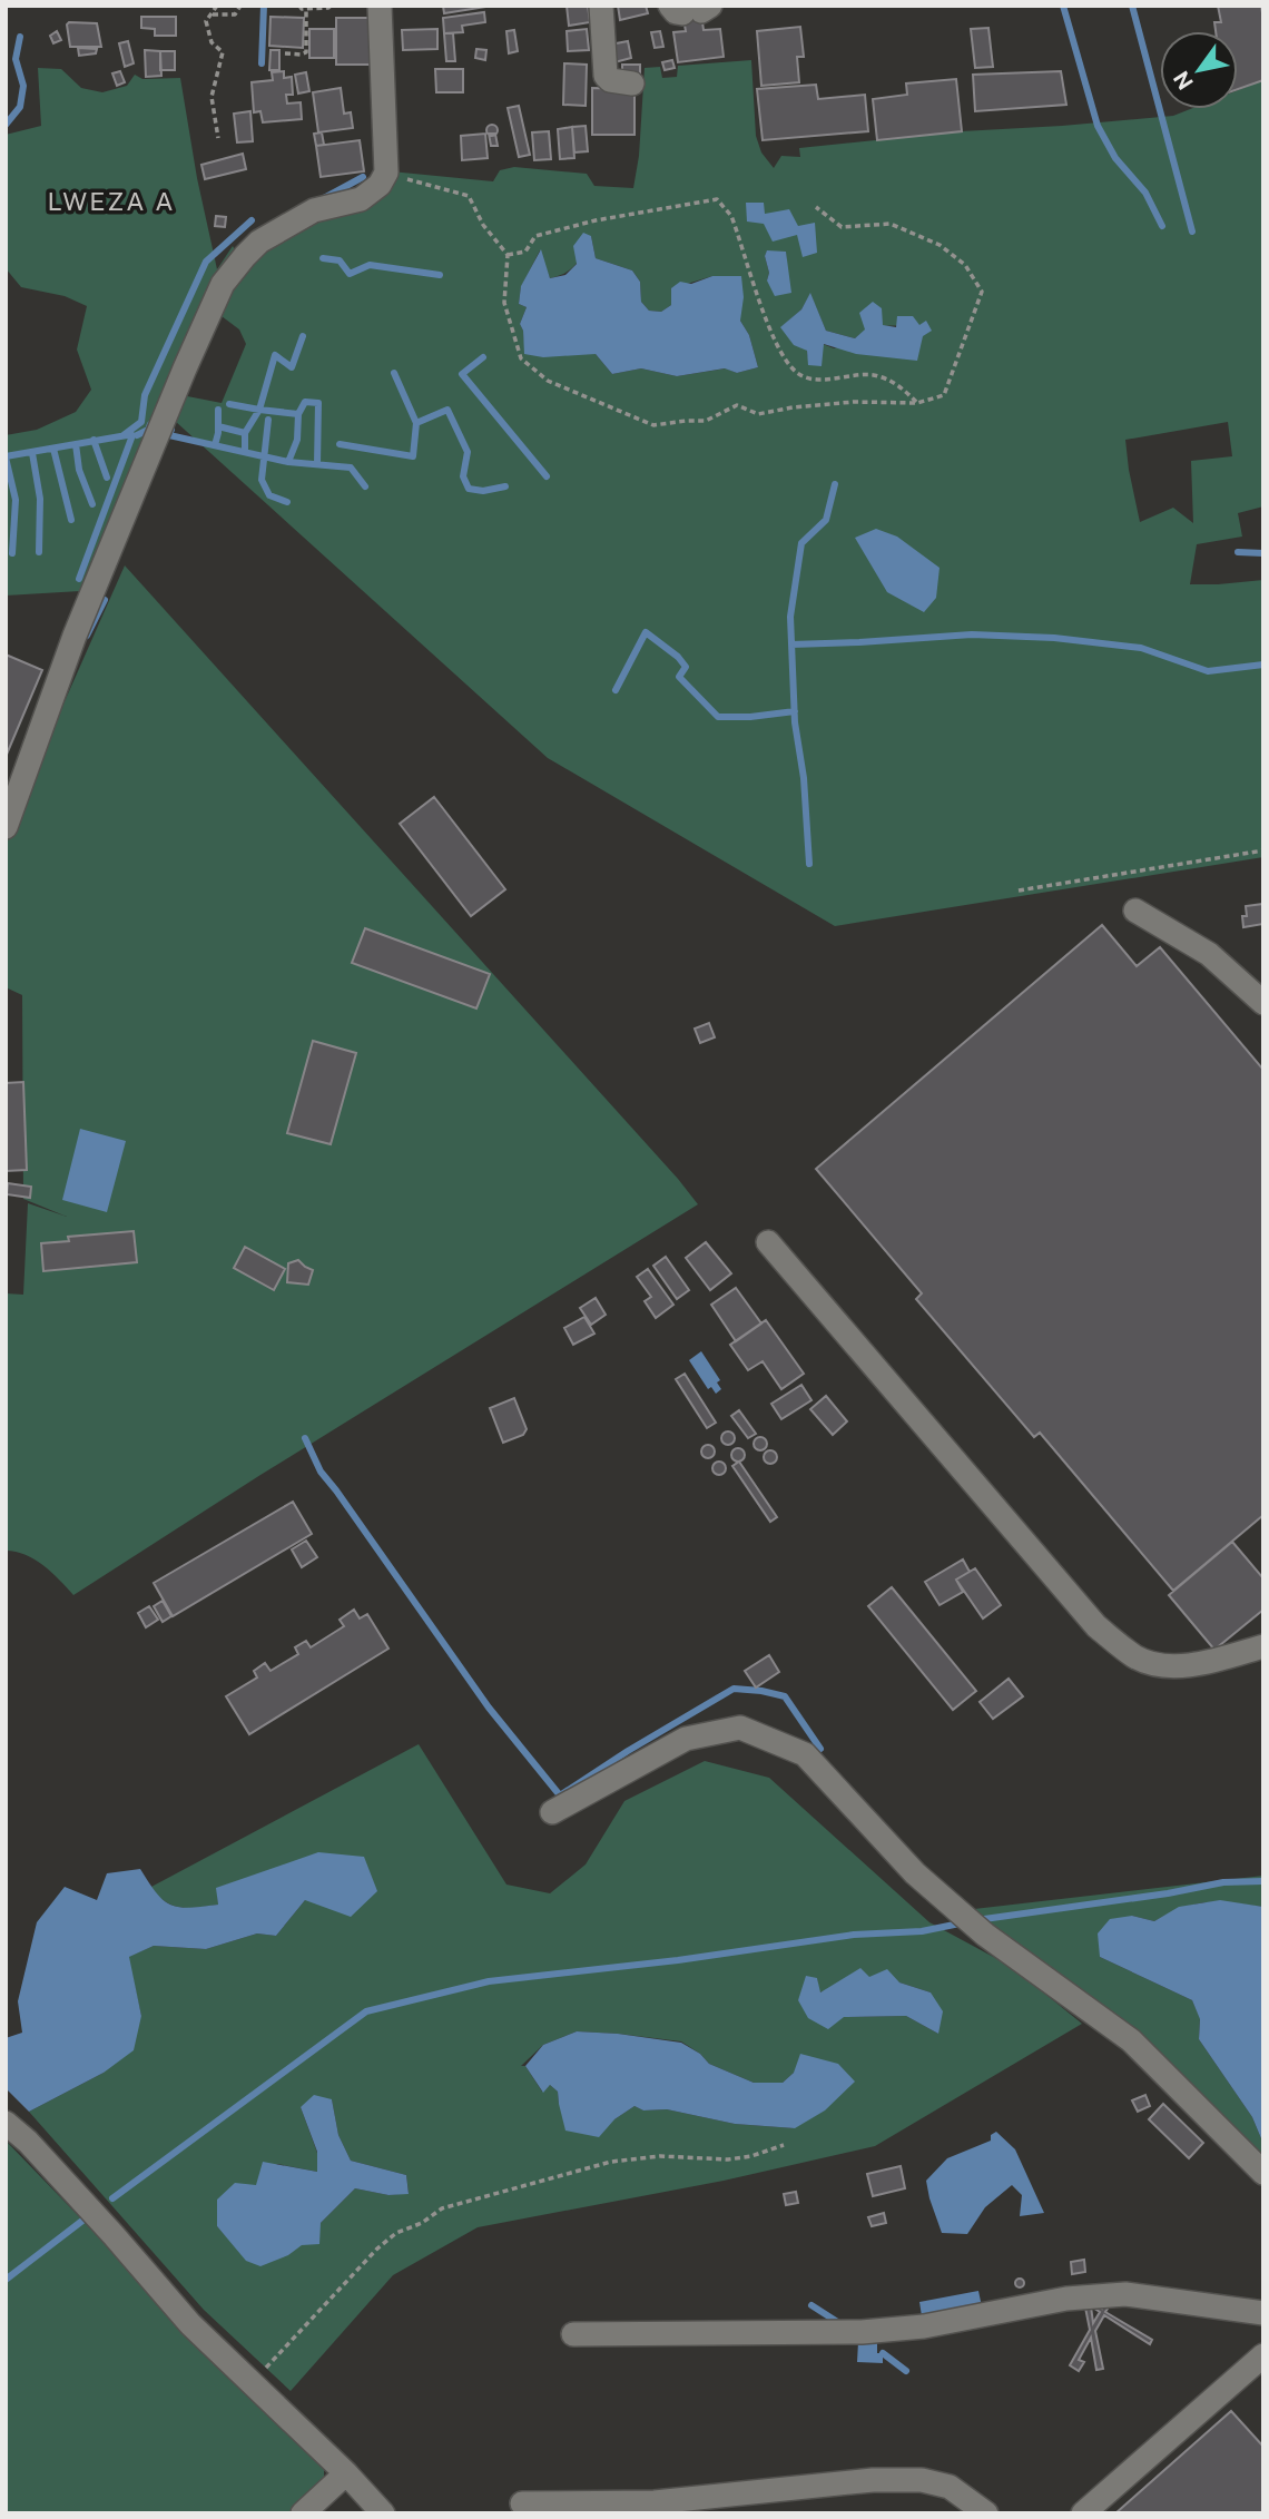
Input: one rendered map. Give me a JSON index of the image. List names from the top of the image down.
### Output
{
  "districts": ["LWEZA A"],
  "north": "bottom left"
}
